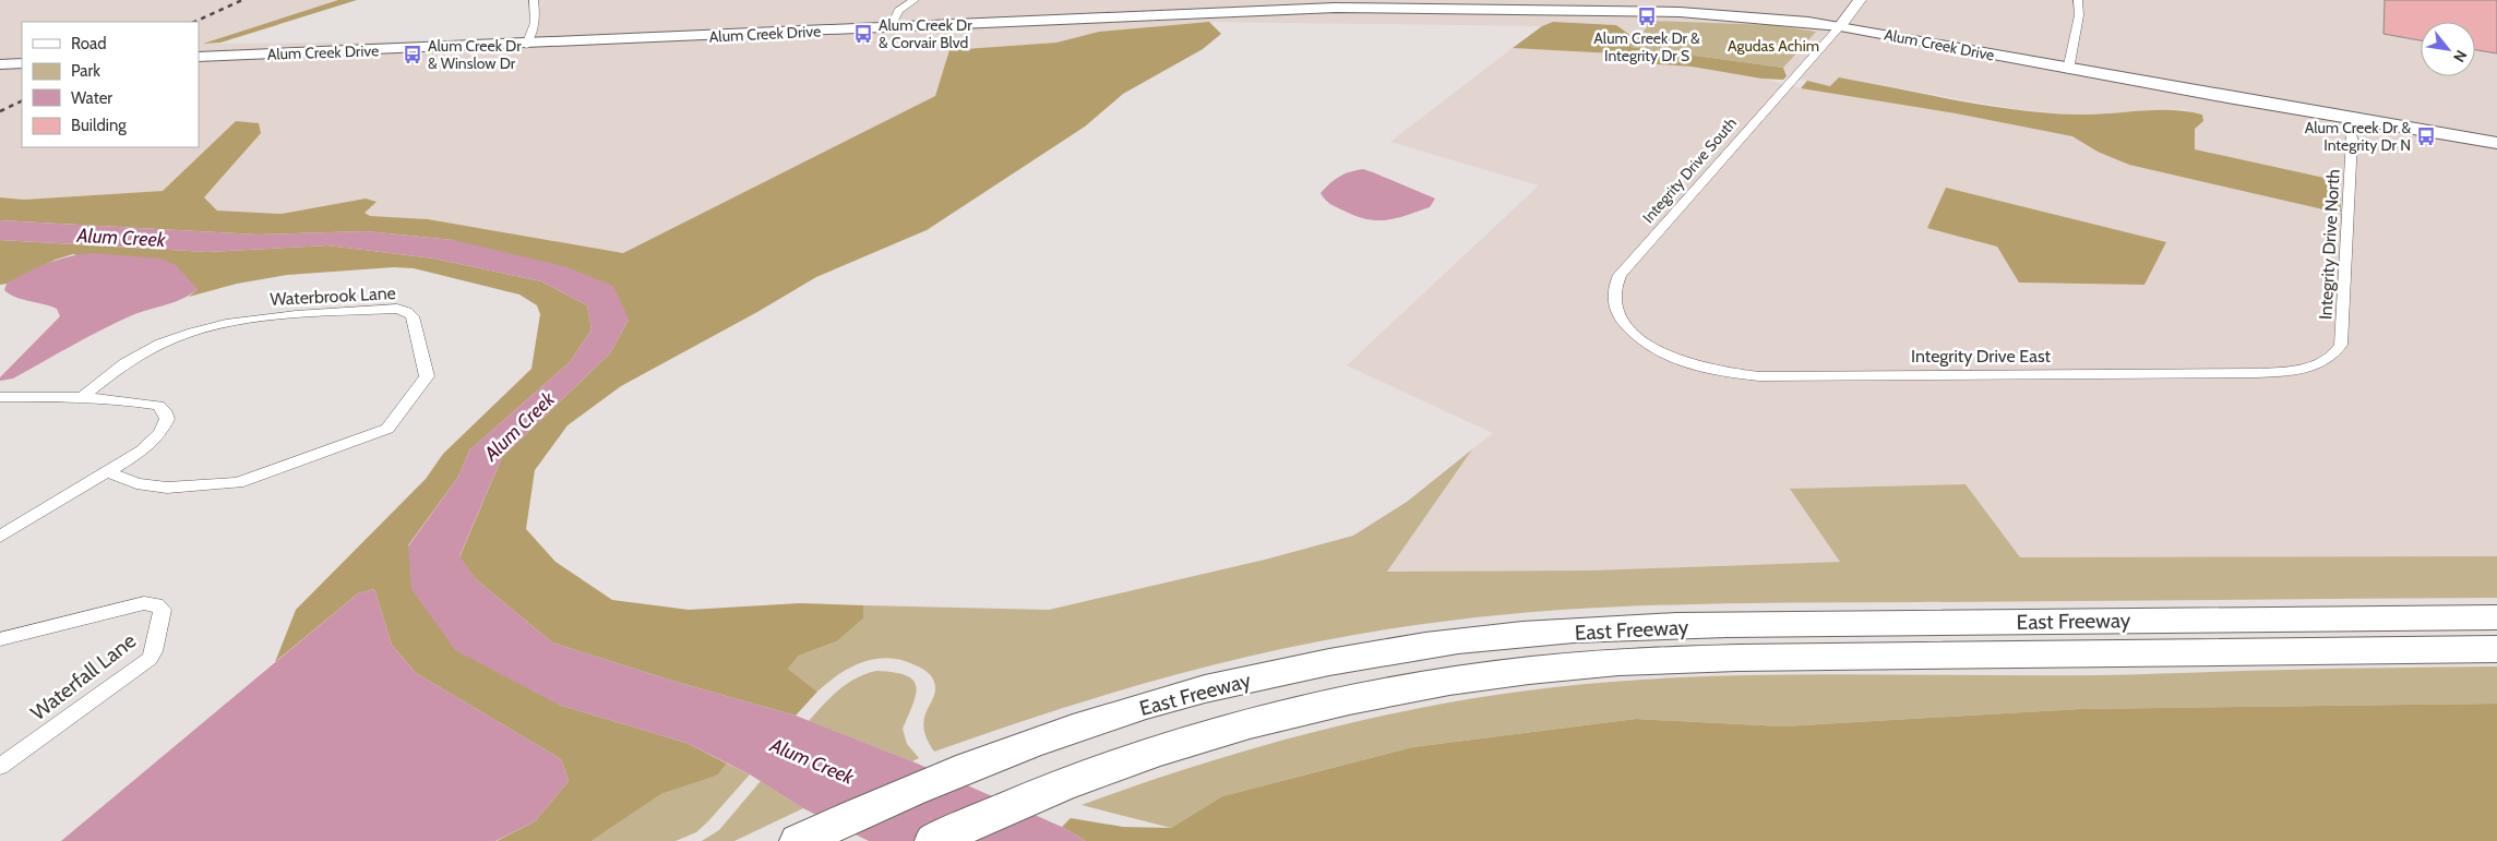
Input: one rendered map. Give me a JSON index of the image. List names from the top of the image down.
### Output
{
  "streets": {
    "highway": ["East Freeway"],
    "main road": ["Alum Creek Drive"],
    "street": [
      "Integrity Drive South",
      "Integrity Drive North",
      "Waterbrook Lane",
      "Integrity Drive East",
      "Waterfall Lane"
    ]
  },
  "crossings": [
    ["Alum Creek Drive", "Integrity Drive South"],
    ["Alum Creek Drive", "Integrity Drive North"],
    ["Integrity Drive South", "Integrity Drive East"],
    ["Integrity Drive North", "Integrity Drive East"]
  ],
  "water": ["Alum Creek"],
  "parks": ["Agudas Achim"],
  "places": {
    "bus stop": [
      "Alum Creek Dr & Integrity Dr S",
      "Alum Creek Dr & Corvair Blvd",
      "Alum Creek Dr & Winslow Dr",
      "Alum Creek Dr & Integrity Dr N"
    ]
  },
  "legend": [
    "Road",
    "Park",
    "Water",
    "Building"
  ],
  "north": "bottom right"
}
